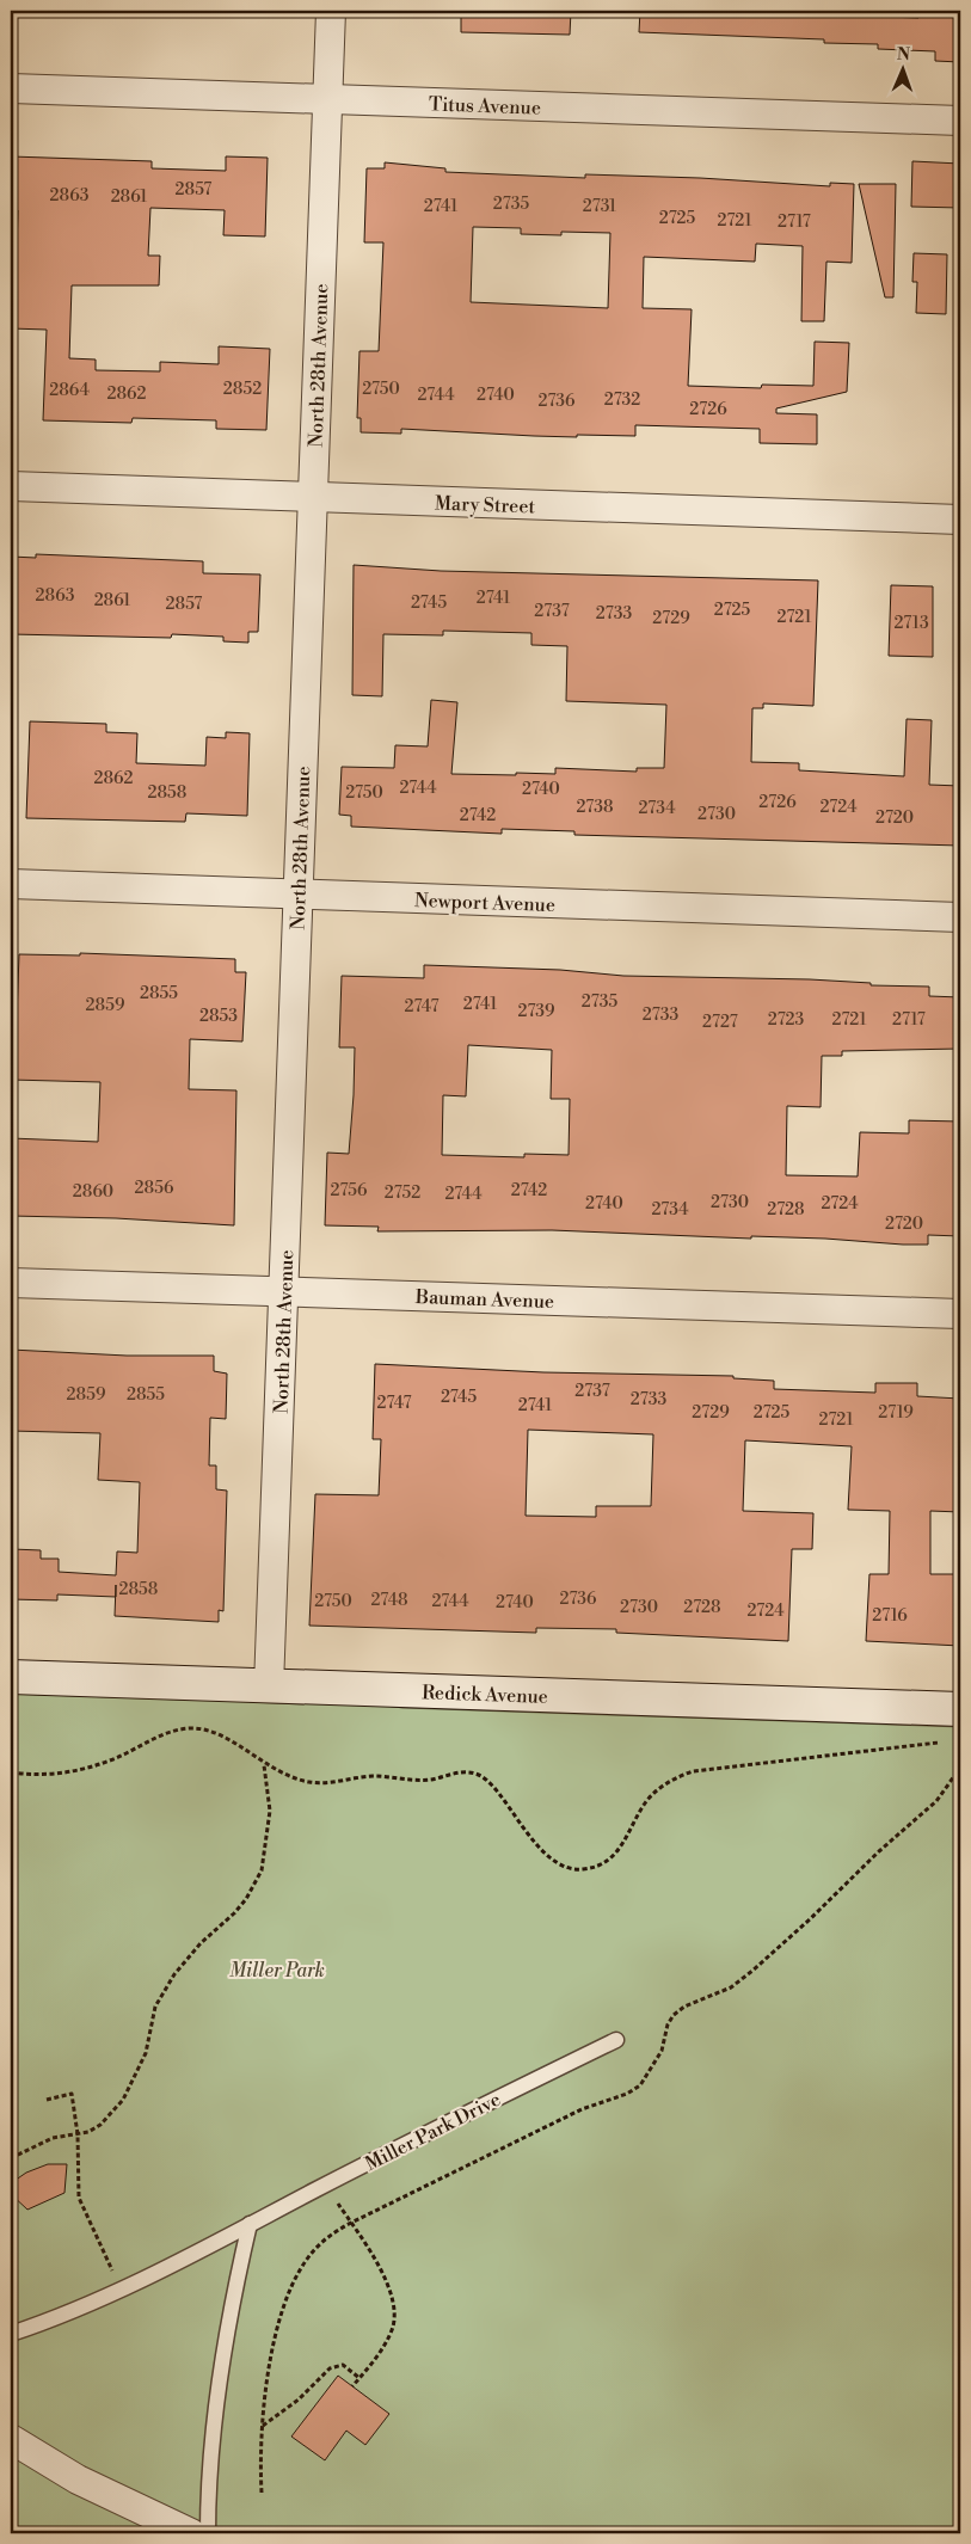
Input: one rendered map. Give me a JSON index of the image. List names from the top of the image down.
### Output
{
  "streets": {
    "street": [
      "Titus Avenue",
      "North 28th Avenue",
      "Mary Street",
      "Newport Avenue",
      "Bauman Avenue",
      "Redick Avenue"
    ],
    "lane": ["Miller Park Drive"]
  },
  "crossings": [
    ["Titus Avenue", "North 28th Avenue"],
    ["North 28th Avenue", "Mary Street"],
    ["North 28th Avenue", "Newport Avenue"],
    ["North 28th Avenue", "Bauman Avenue"],
    ["North 28th Avenue", "Redick Avenue"]
  ],
  "parks": ["Miller Park"],
  "house_numbers": [
    "2857",
    "2863",
    "2861",
    "2735",
    "2741",
    "2731",
    "2725",
    "2721",
    "2717",
    "2852",
    "2750",
    "2864",
    "2862",
    "2744",
    "2740",
    "2732",
    "2736",
    "2726",
    "2863",
    "2741",
    "2861",
    "2745",
    "2857",
    "2725",
    "2737",
    "2733",
    "2721",
    "2729",
    "2713",
    "2862",
    "2744",
    "2740",
    "2858",
    "2750",
    "2726",
    "2738",
    "2724",
    "2734",
    "2730",
    "2742",
    "2720",
    "2855",
    "2735",
    "2741",
    "2859",
    "2747",
    "2739",
    "2733",
    "2853",
    "2723",
    "2721",
    "2717",
    "2727",
    "2856",
    "2756",
    "2742",
    "2860",
    "2752",
    "2744",
    "2730",
    "2740",
    "2724",
    "2734",
    "2728",
    "2720",
    "2737",
    "2859",
    "2855",
    "2745",
    "2733",
    "2747",
    "2741",
    "2729",
    "2725",
    "2719",
    "2721",
    "2858",
    "2736",
    "2748",
    "2750",
    "2744",
    "2740",
    "2730",
    "2728",
    "2724",
    "2716"
  ],
  "north": "top"
}
